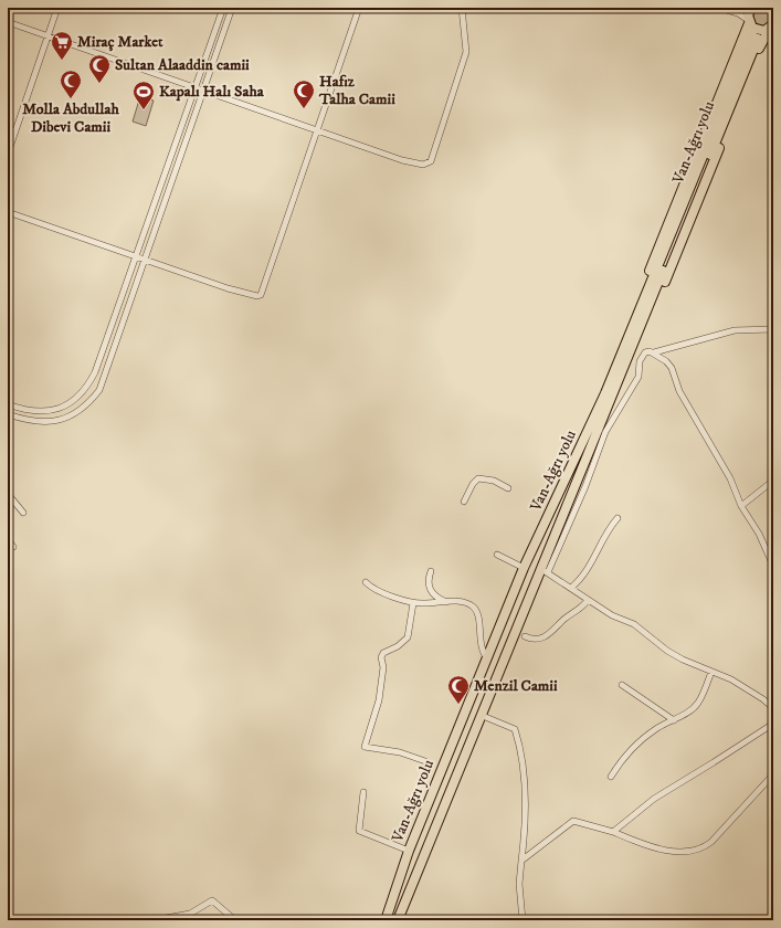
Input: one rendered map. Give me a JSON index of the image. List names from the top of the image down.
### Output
{
  "streets": {
    "highway": ["Van-Ağrı yolu"]
  },
  "places": {
    "supermarket": ["Miraç Market"],
    "mosque": [
      "Sultan Alaaddin camii",
      "Molla Abdullah Dibevi Camii",
      "Hafız Talha Camii",
      "Menzil Camii"
    ],
    "sports": ["Kapalı Halı Saha"]
  }
}
